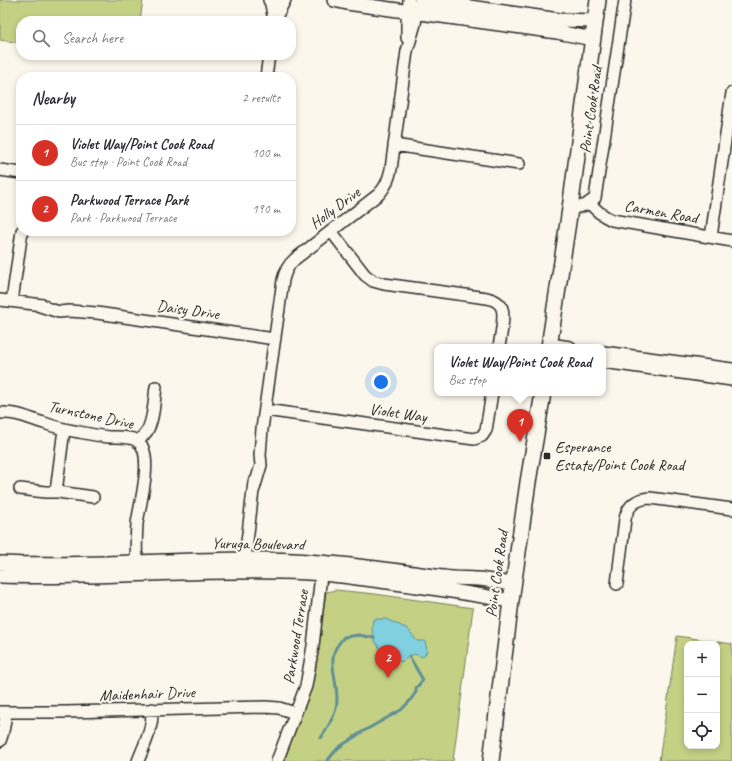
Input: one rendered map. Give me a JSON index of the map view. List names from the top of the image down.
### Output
{
  "streets": {
    "main road": ["Point Cook Road"],
    "street": [
      "Holly Drive",
      "Carmen Road",
      "Daisy Drive",
      "Violet Way",
      "Turnstone Drive",
      "Yuruga Boulevard",
      "Parkwood Terrace",
      "Maidenhair Drive"
    ]
  },
  "crossings": [
    ["Point Cook Road", "Carmen Road"],
    ["Point Cook Road", "Yuruga Boulevard"],
    ["Holly Drive", "Daisy Drive"],
    ["Holly Drive", "Violet Way"],
    ["Holly Drive", "Yuruga Boulevard"],
    ["Turnstone Drive", "Yuruga Boulevard"],
    ["Yuruga Boulevard", "Parkwood Terrace"],
    ["Parkwood Terrace", "Maidenhair Drive"]
  ],
  "places": {
    "transit": ["Esperance Estate/Point Cook Road"]
  },
  "page": {
    "search": "Search here",
    "heading": ["Nearby", "2 results"],
    "list": [
      {
        "mark": "1",
        "name": "Violet Way/Point Cook Road",
        "note": "Bus stop · Point Cook Road",
        "value": "100 m"
      },
      {
        "mark": "2",
        "name": "Parkwood Terrace Park",
        "note": "Park · Parkwood Terrace",
        "value": "190 m"
      }
    ],
    "popup": ["Violet Way/Point Cook Road", "Bus stop"],
    "pins": ["1", "2"],
    "map_buttons": ["+", "−"]
  }
}
